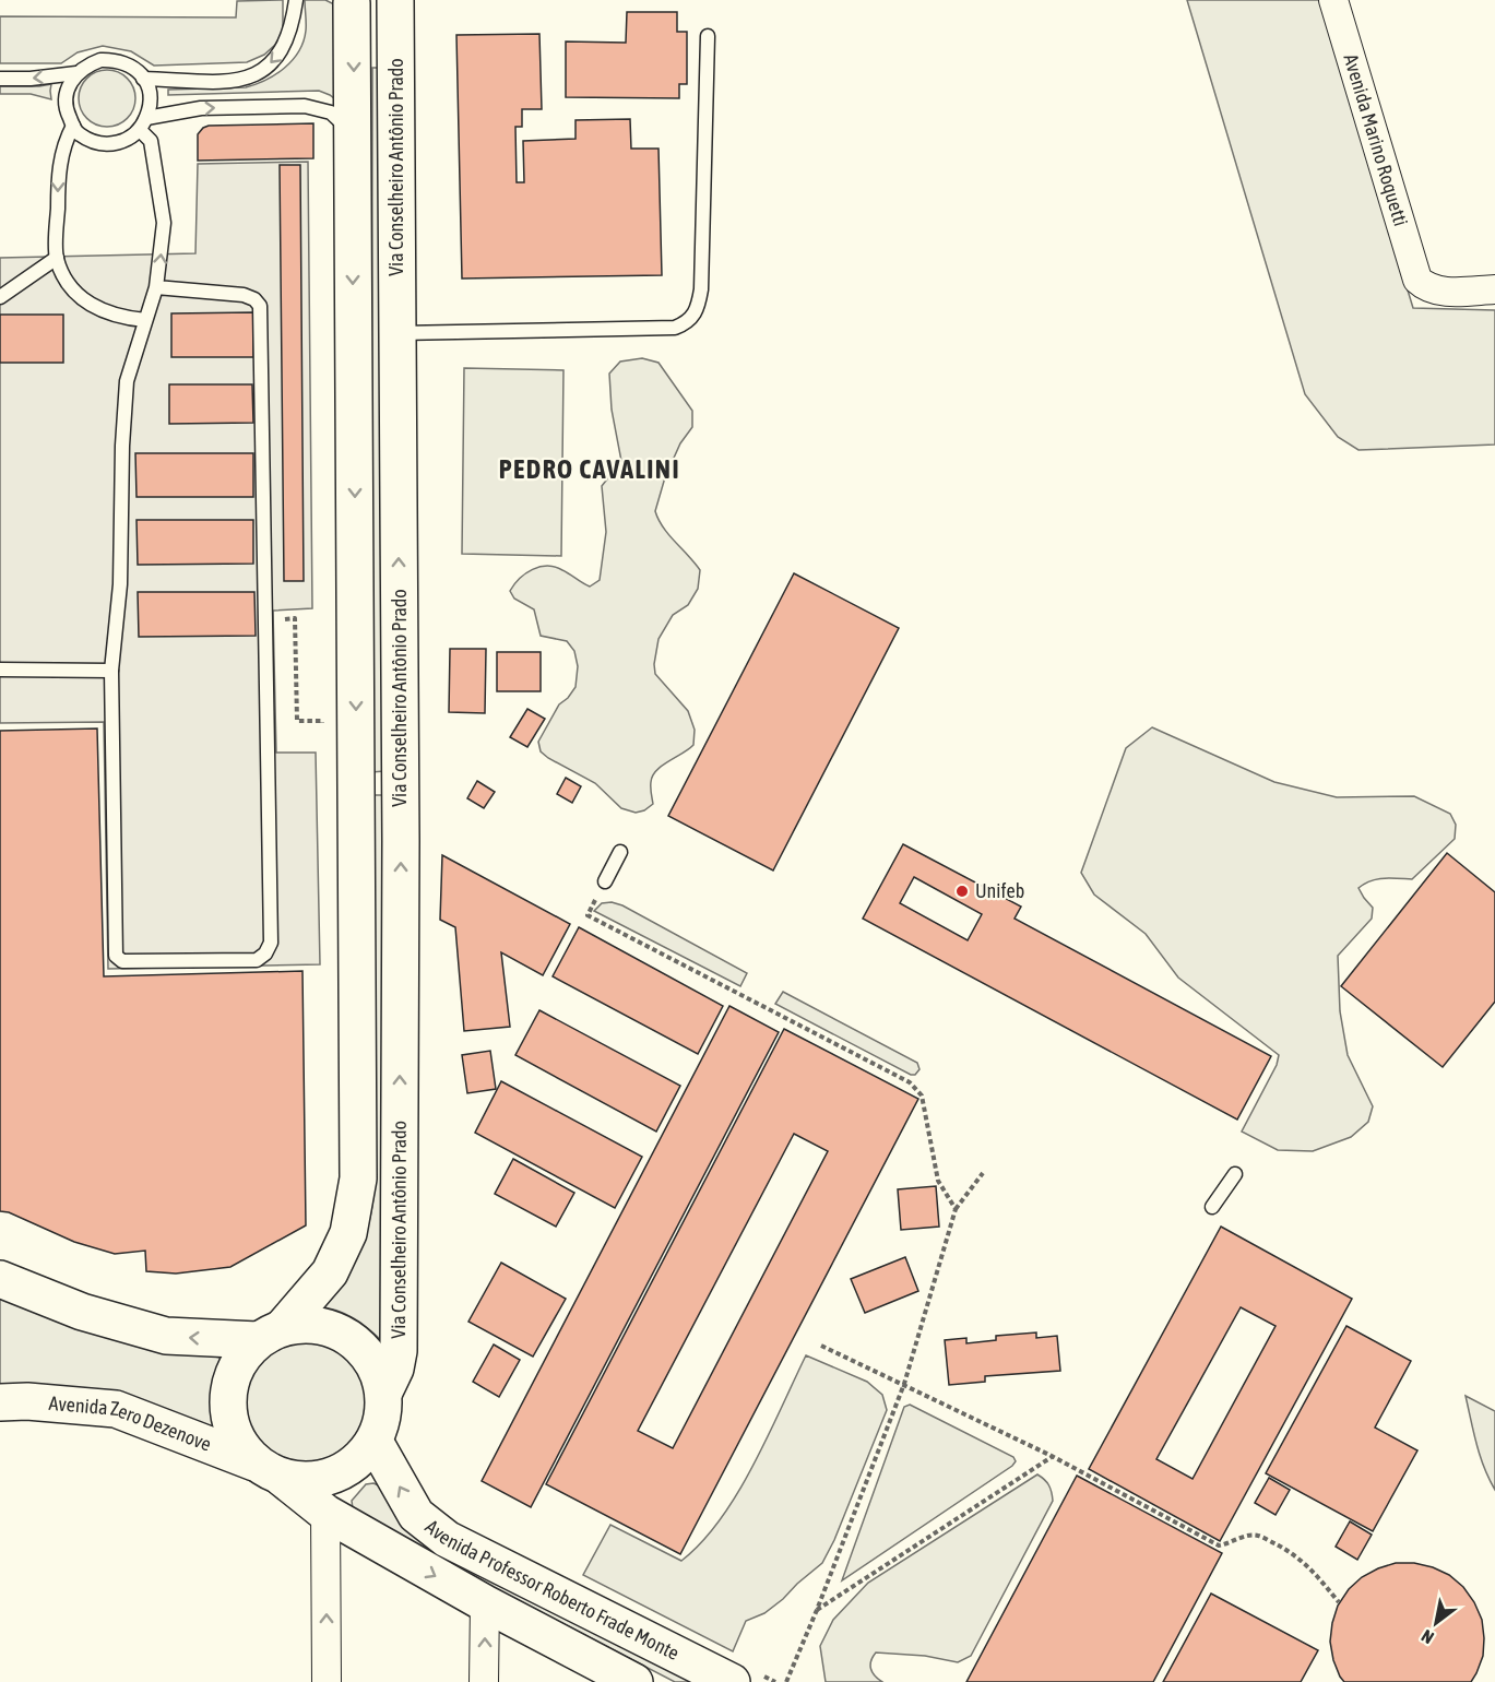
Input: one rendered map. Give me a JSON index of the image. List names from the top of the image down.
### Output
{
  "streets": {
    "main road": ["Via Conselheiro Antônio Prado", "Avenida Zero Dezenove", "Avenida Professor Roberto Frade Monte"],
    "street": ["Avenida Marino Roquetti"]
  },
  "crossings": [
    ["Via Conselheiro Antônio Prado", "Avenida Zero Dezenove"],
    ["Via Conselheiro Antônio Prado", "Avenida Professor Roberto Frade Monte"],
    ["Avenida Zero Dezenove", "Avenida Professor Roberto Frade Monte"]
  ],
  "districts": ["PEDRO CAVALINI"],
  "places": ["Unifeb"],
  "north": "bottom left"
}
